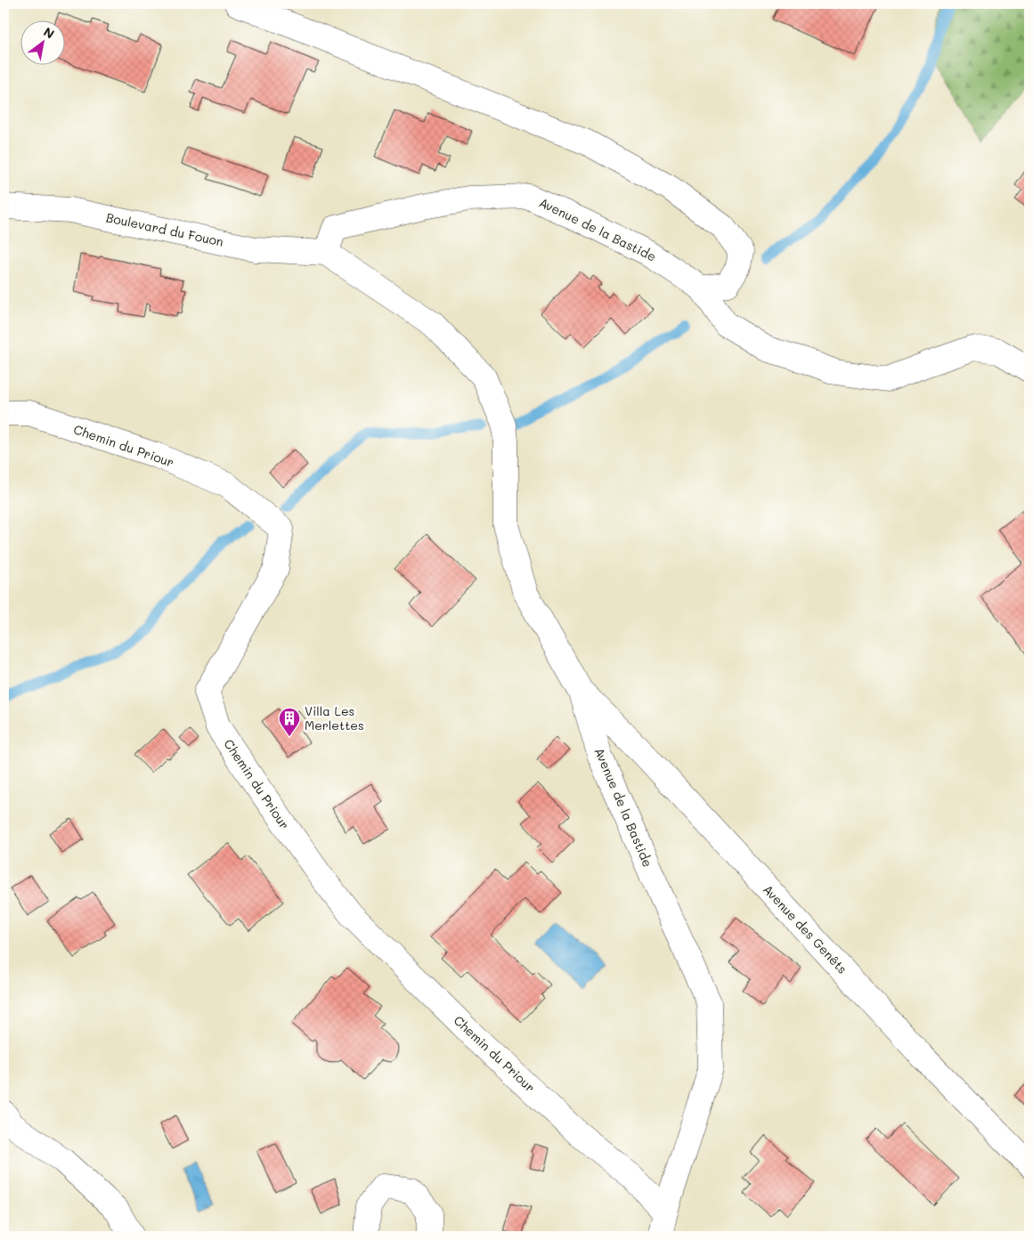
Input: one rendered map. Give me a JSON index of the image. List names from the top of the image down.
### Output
{
  "streets": {
    "street": [
      "Boulevard du Fouon",
      "Avenue de la Bastide",
      "Chemin du Priour",
      "Avenue des Genêts"
    ]
  },
  "crossings": [
    ["Boulevard du Fouon", "Avenue de la Bastide"],
    ["Avenue de la Bastide", "Chemin du Priour"],
    ["Avenue de la Bastide", "Avenue des Genêts"]
  ],
  "places": {
    "building": ["Villa Les Merlettes"]
  },
  "north": "top right"
}
